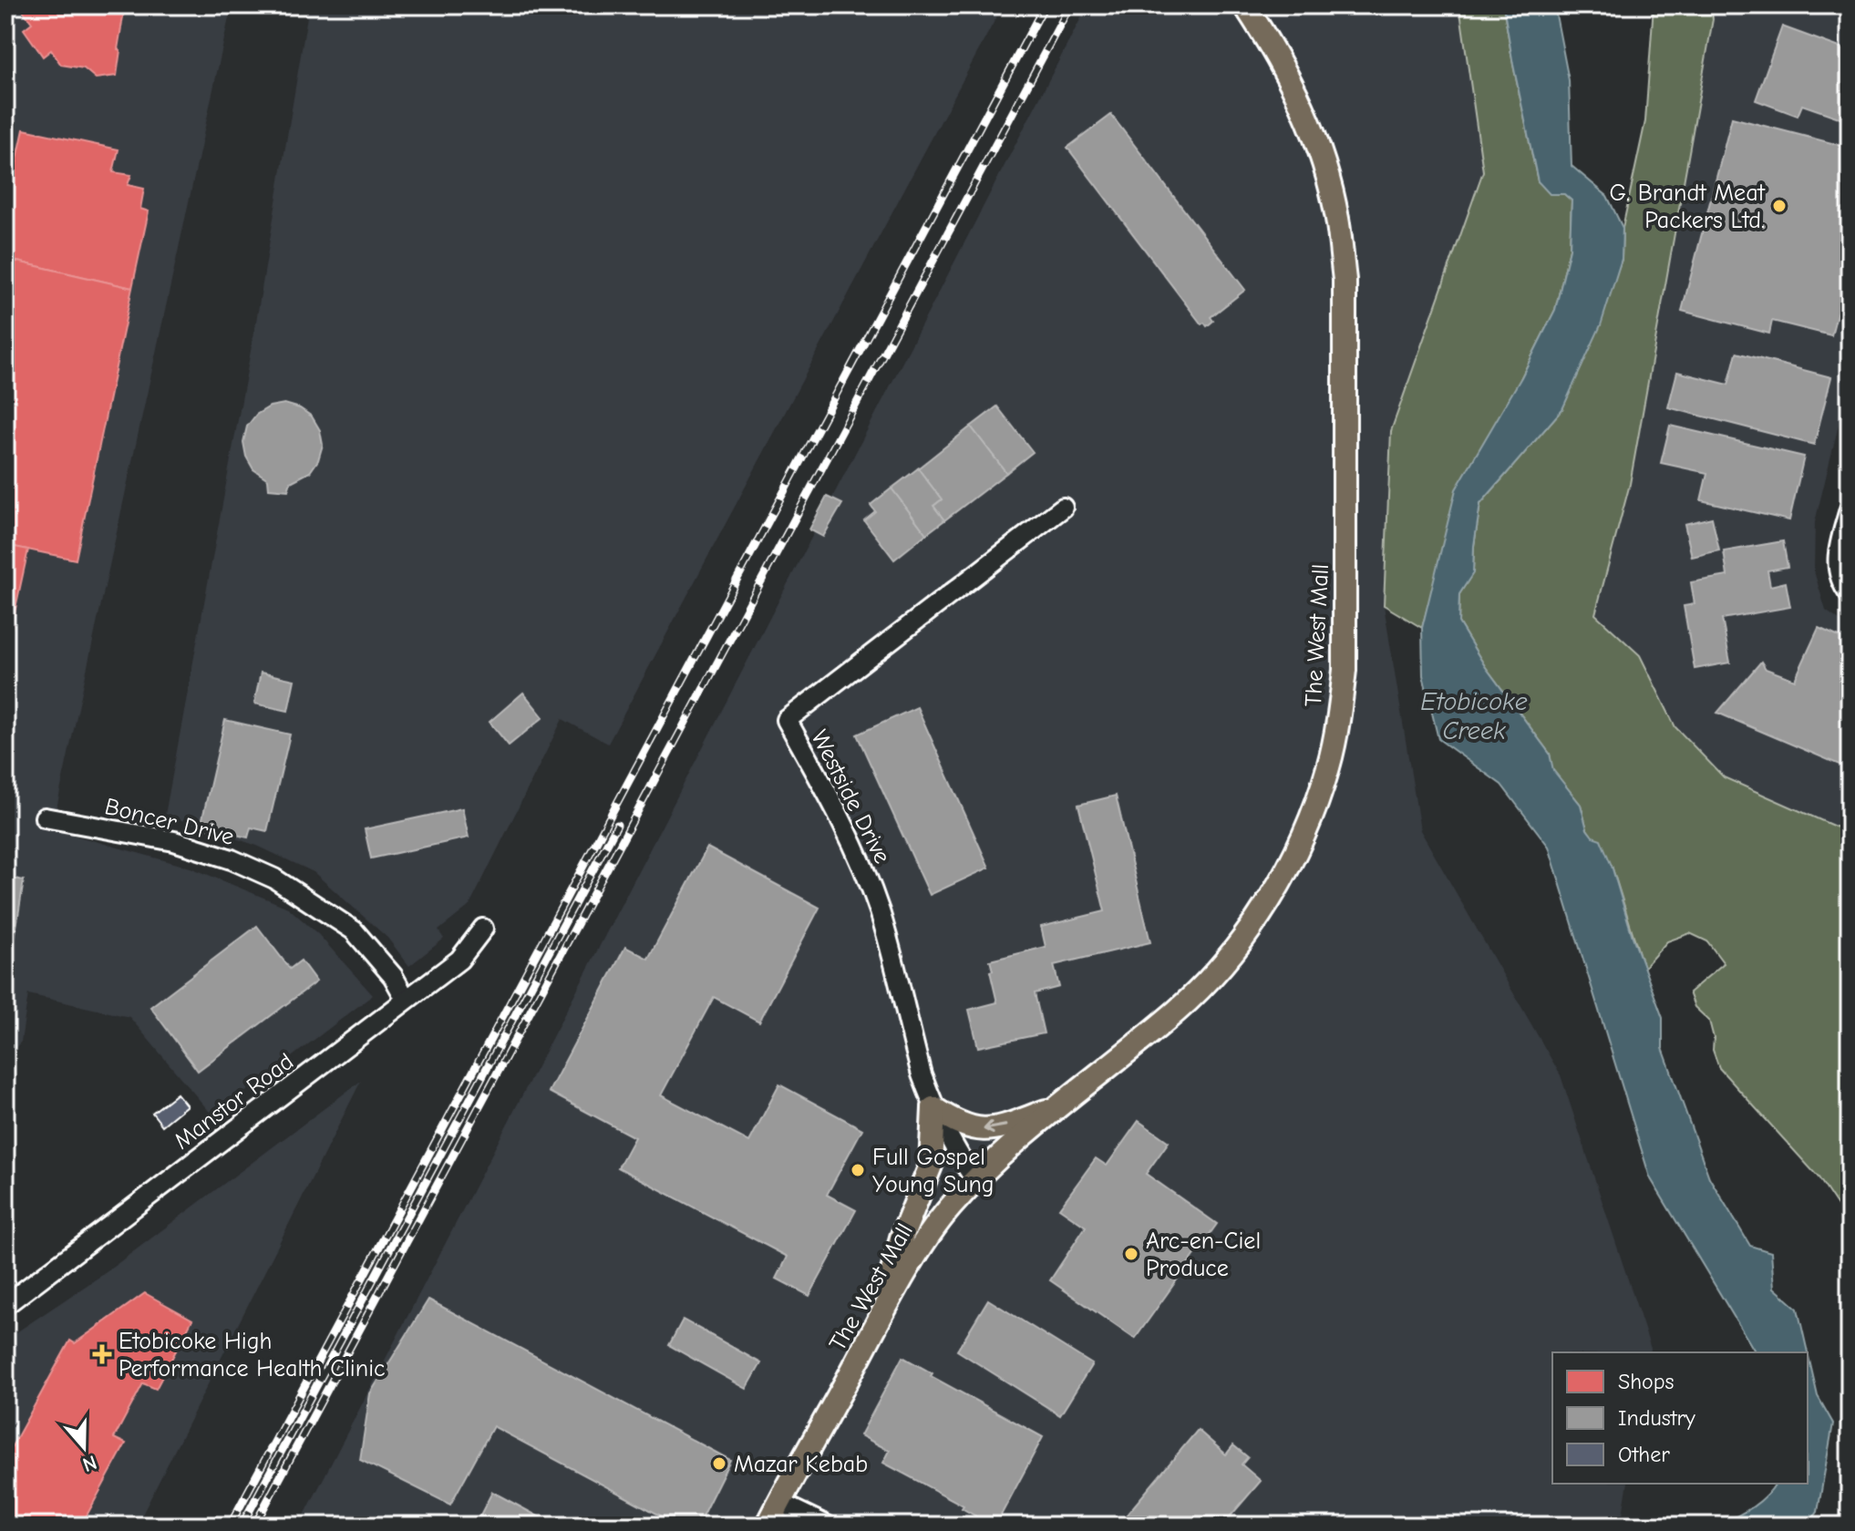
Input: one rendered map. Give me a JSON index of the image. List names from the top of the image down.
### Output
{
  "streets": {
    "main road": ["The West Mall"],
    "street": ["Westside Drive", "Boncer Drive", "Manstor Road"]
  },
  "crossings": [
    ["The West Mall", "Westside Drive"],
    ["Boncer Drive", "Manstor Road"]
  ],
  "water": ["Etobicoke Creek"],
  "places": {
    "other": [
      "G. Brandt Meat Packers Ltd.",
      "Full Gospel Young Sung",
      "Arc-en-Ciel Produce",
      "Mazar Kebab"
    ],
    "health": ["Etobicoke High Performance Health Clinic"]
  },
  "legend": ["Shops", "Industry", "Other"],
  "north": "bottom"
}
